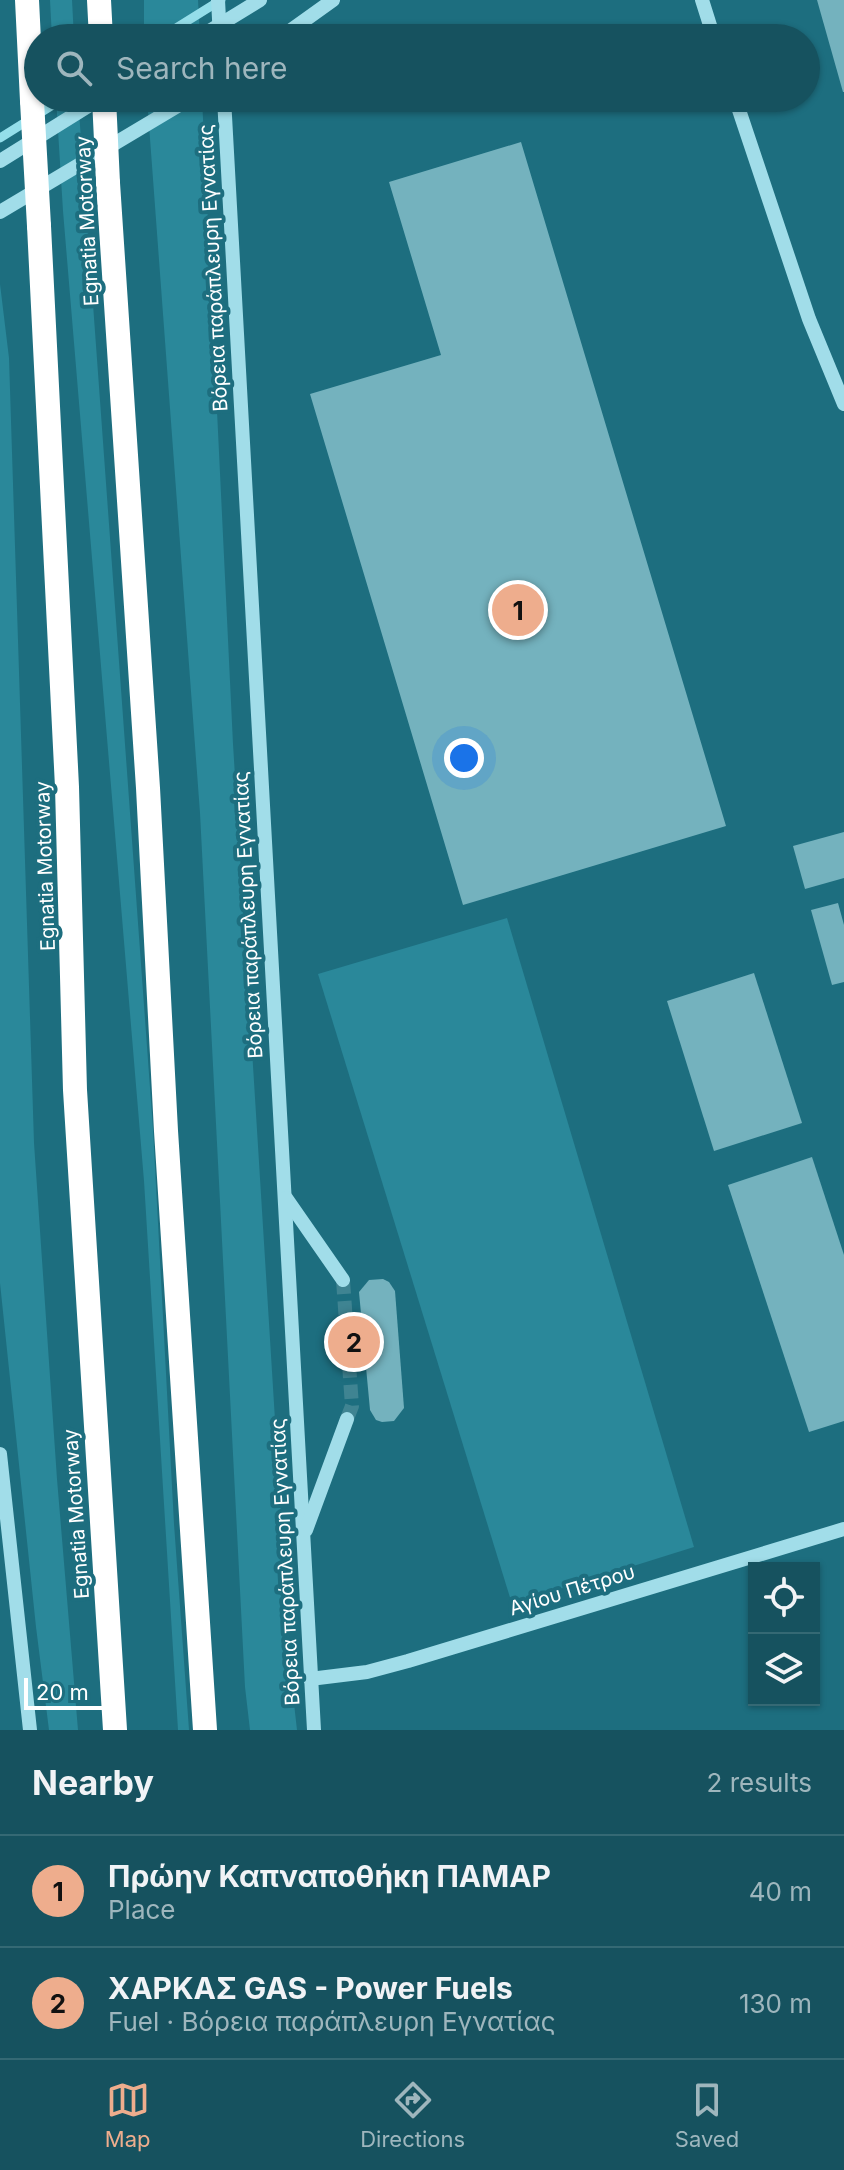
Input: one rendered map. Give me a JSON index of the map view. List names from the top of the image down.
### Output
{
  "streets": {
    "highway": ["Egnatia Motorway"],
    "street": ["Βόρεια παράπλευρη Εγνατίας", "Αγίου Πέτρου"]
  },
  "crossings": [
    ["Βόρεια παράπλευρη Εγνατίας", "Αγίου Πέτρου"]
  ],
  "scale_bar": "20 m",
  "page": {
    "search": "Search here",
    "pins": ["1", "2"],
    "scale": "20 m",
    "heading": ["Nearby", "2 results"],
    "list": [
      {
        "mark": "1",
        "name": "Πρώην Καπναποθήκη ΠΑΜΑΡ",
        "note": "Place",
        "value": "40 m"
      },
      {
        "mark": "2",
        "name": "ΧΑΡΚΑΣ GAS - Power Fuels",
        "note": "Fuel · Βόρεια παράπλευρη Εγνατίας",
        "value": "130 m"
      }
    ],
    "nav": ["Map", "Directions", "Saved"]
  }
}
